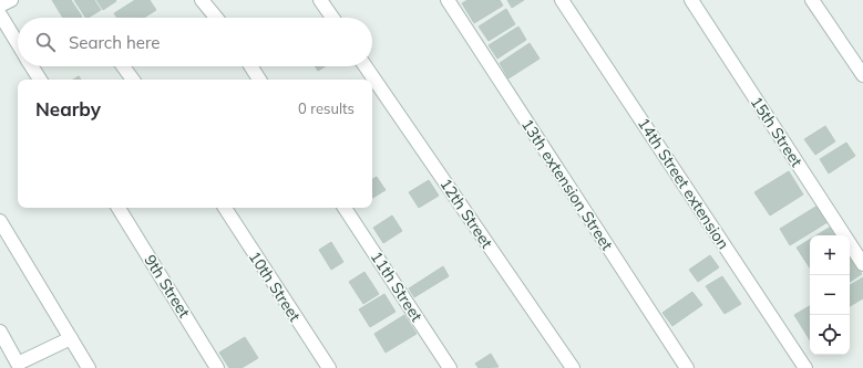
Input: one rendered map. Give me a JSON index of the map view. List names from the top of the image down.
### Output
{
  "streets": {
    "street": [
      "15th Street",
      "14th Street extension",
      "13th extension Street",
      "12th Street",
      "9th Street",
      "10th Street",
      "11th Street"
    ]
  },
  "page": {
    "search": "Search here",
    "heading": ["Nearby", "0 results"],
    "map_buttons": ["+", "−"]
  }
}
